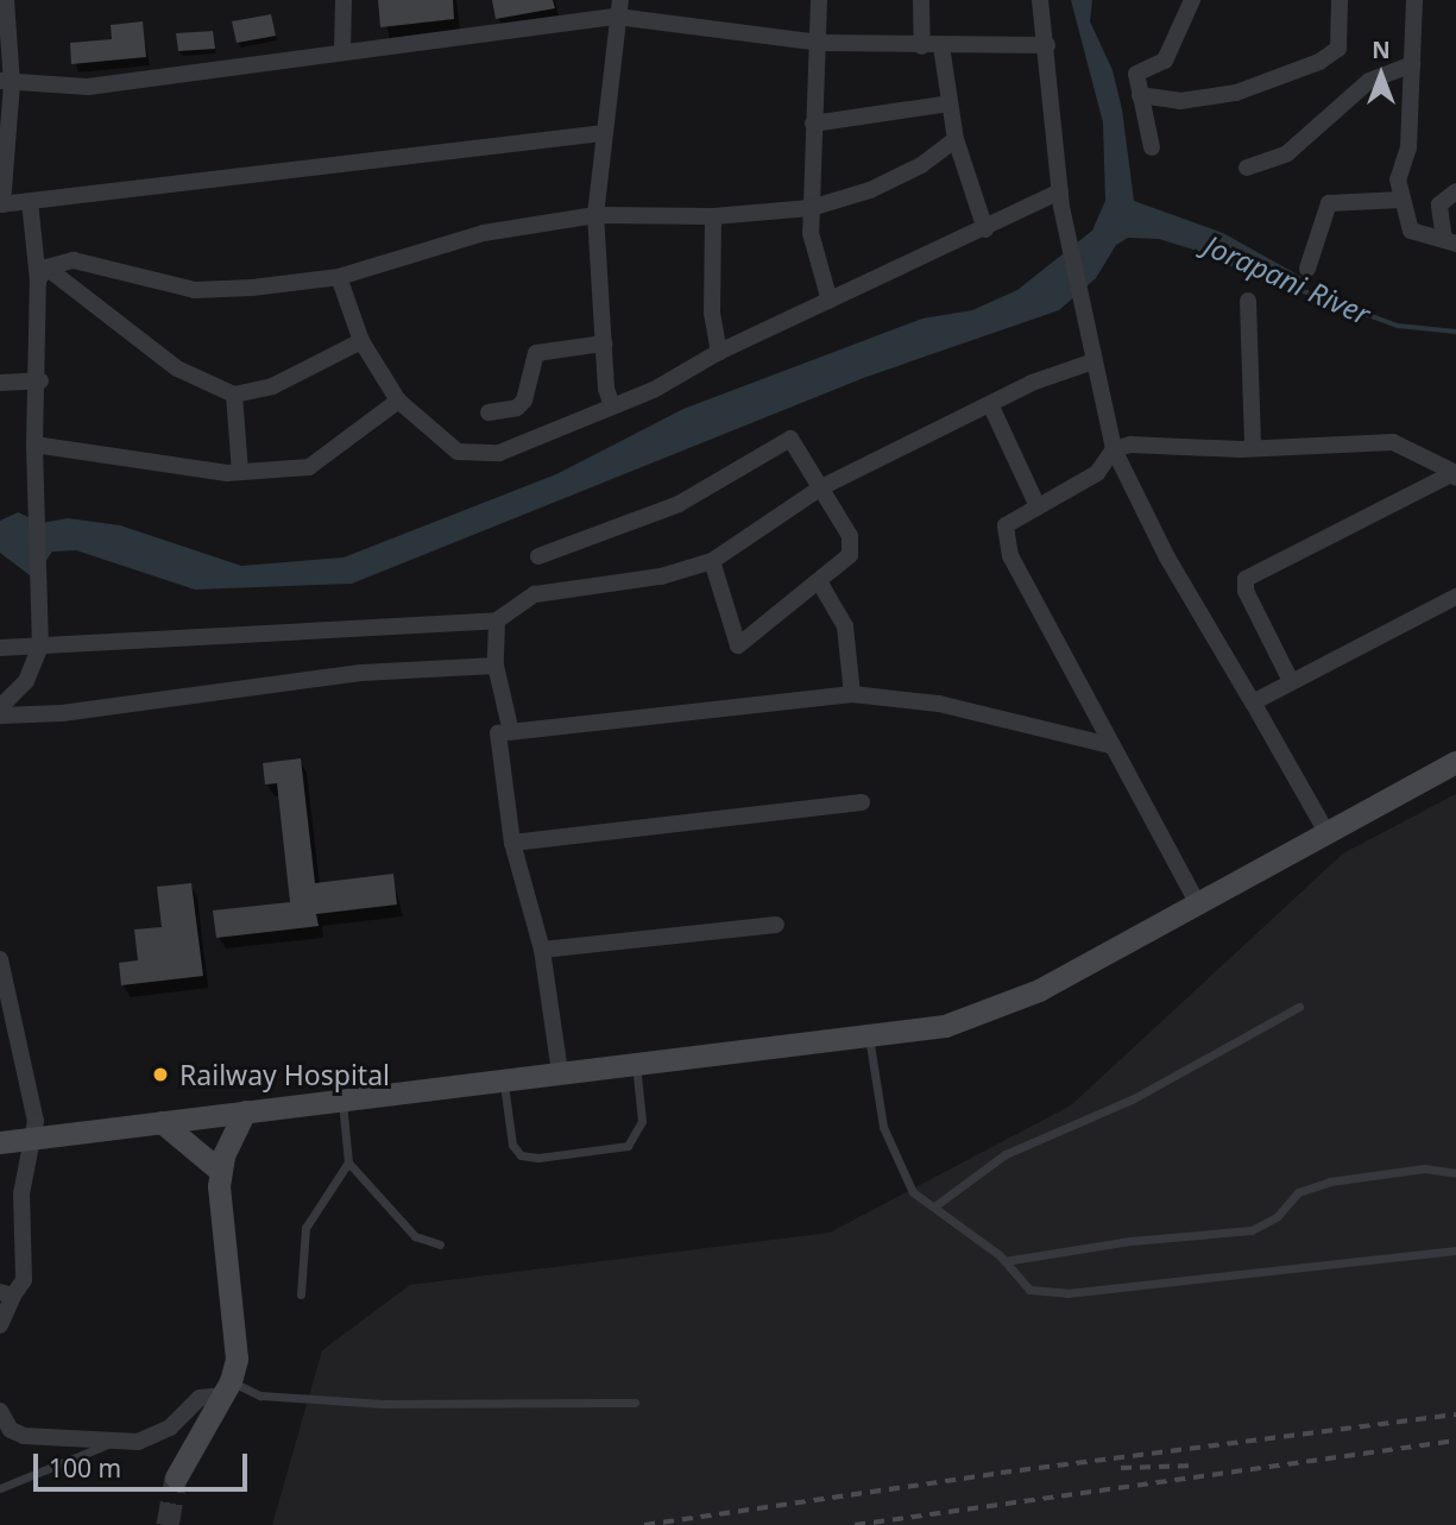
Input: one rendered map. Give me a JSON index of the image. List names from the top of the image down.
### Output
{
  "water": ["Jorapani River"],
  "places": ["Railway Hospital"],
  "scale_bar": "100 m",
  "north": "top"
}
